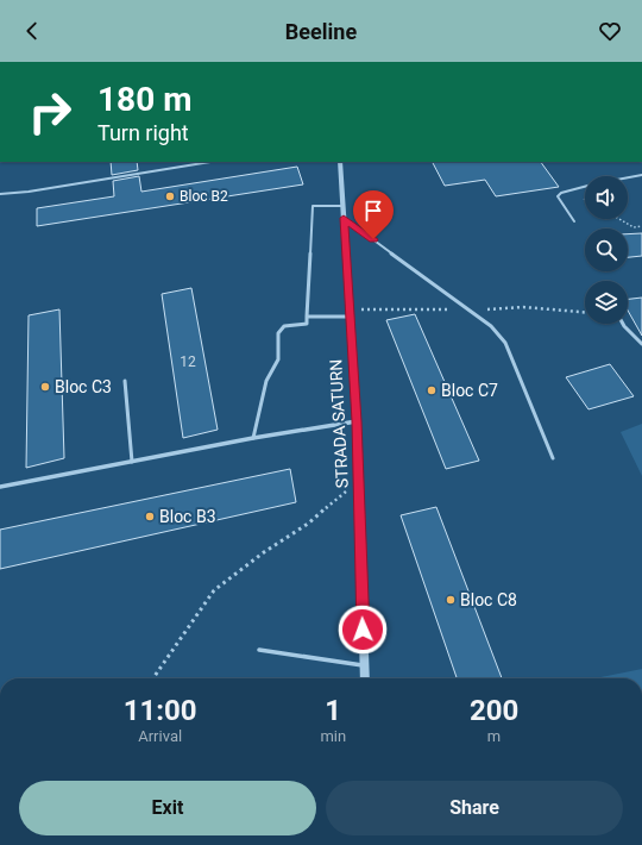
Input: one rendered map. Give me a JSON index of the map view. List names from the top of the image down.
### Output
{
  "streets": {
    "street": ["STRADA SATURN"]
  },
  "places": [
    "Bloc B2",
    "Bloc C3",
    "Bloc C7",
    "Bloc B3",
    "Bloc C8"
  ],
  "house_numbers": ["12"],
  "page": {
    "header": "Beeline",
    "turn": ["180 m", "Turn right"],
    "eta": [
      "11:00",
      "Arrival",
      "1",
      "min",
      "200",
      "m"
    ],
    "buttons": ["Exit", "Share"]
  }
}
